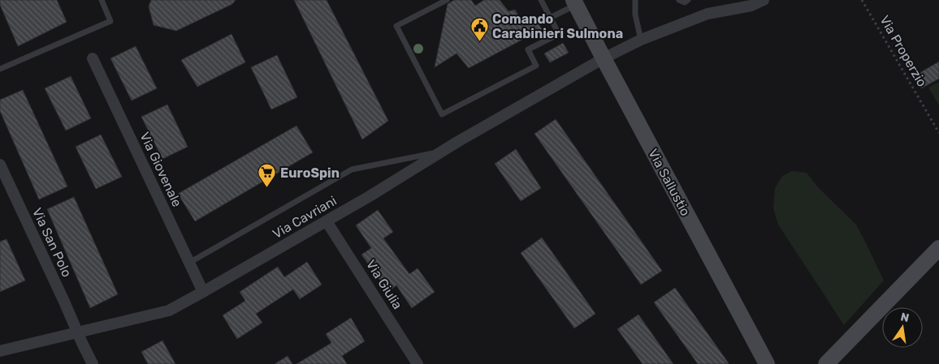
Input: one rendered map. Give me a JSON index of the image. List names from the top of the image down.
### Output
{
  "streets": {
    "street": [
      "Via Giovenale",
      "Via Sallustio",
      "Via Cavriani",
      "Via San Polo",
      "Via Giulia"
    ],
    "path": ["Via Properzio"]
  },
  "crossings": [
    ["Via Giovenale", "Via Cavriani"],
    ["Via Sallustio", "Via Cavriani"],
    ["Via Cavriani", "Via San Polo"],
    ["Via Cavriani", "Via Giulia"]
  ],
  "places": {
    "public building": ["Comando Carabinieri Sulmona"],
    "supermarket": ["EuroSpin"]
  },
  "north": "top"
}
